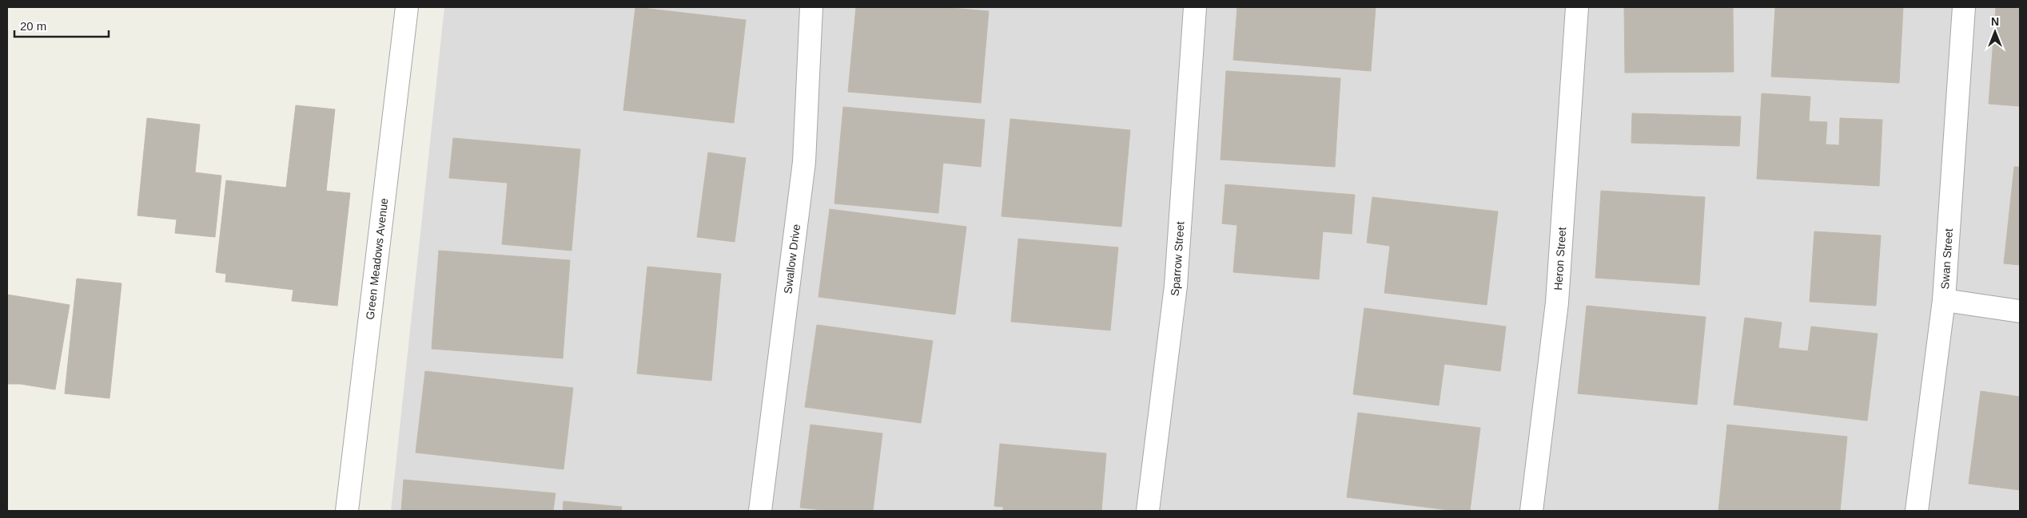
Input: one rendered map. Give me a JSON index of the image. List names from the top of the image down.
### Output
{
  "streets": {
    "street": [
      "Green Meadows Avenue",
      "Swallow Drive",
      "Sparrow Street",
      "Heron Street",
      "Swan Street"
    ]
  },
  "scale_bar": "20 m",
  "north": "top"
}
